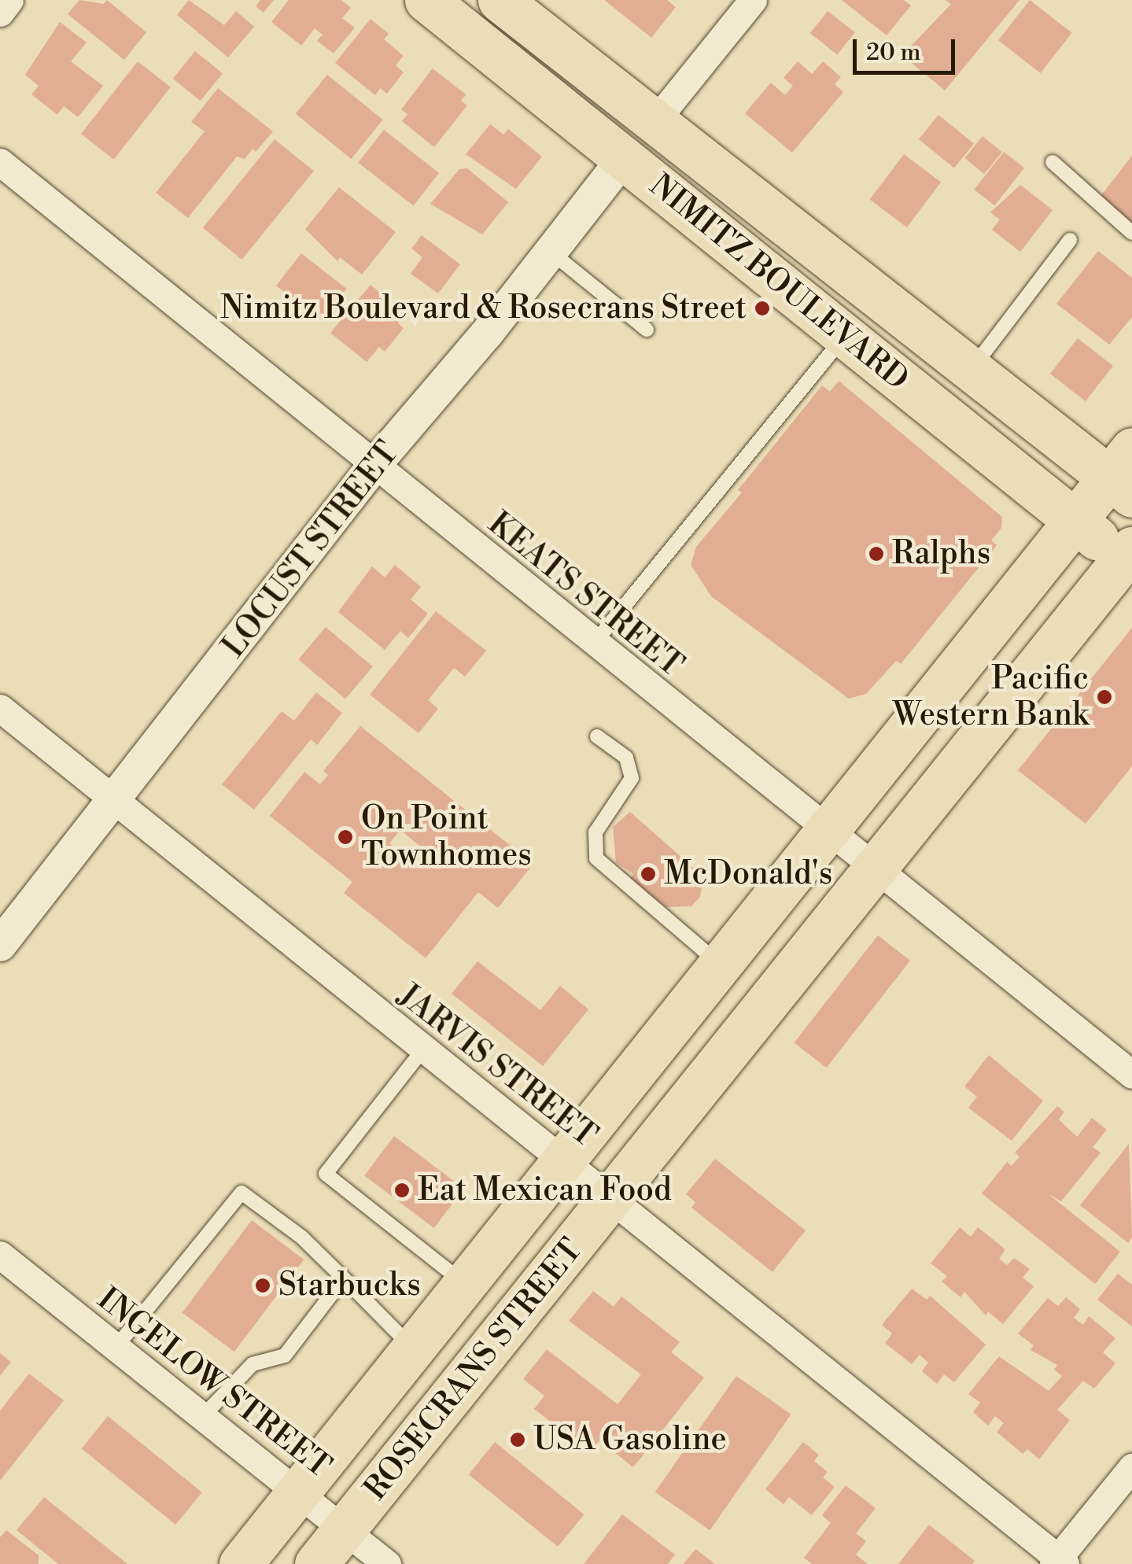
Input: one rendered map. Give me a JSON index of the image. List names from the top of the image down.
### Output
{
  "streets": {
    "main road": ["NIMITZ BOULEVARD", "ROSECRANS STREET"],
    "street": [
      "LOCUST STREET",
      "KEATS STREET",
      "JARVIS STREET",
      "INGELOW STREET"
    ]
  },
  "crossings": [
    ["NIMITZ BOULEVARD", "LOCUST STREET"],
    ["NIMITZ BOULEVARD", "ROSECRANS STREET"],
    ["LOCUST STREET", "KEATS STREET"],
    ["LOCUST STREET", "JARVIS STREET"],
    ["KEATS STREET", "ROSECRANS STREET"],
    ["JARVIS STREET", "ROSECRANS STREET"],
    ["ROSECRANS STREET", "INGELOW STREET"]
  ],
  "places": [
    "Nimitz Boulevard & Rosecrans Street",
    "Ralphs",
    "Pacific Western Bank",
    "On Point Townhomes",
    "McDonald's",
    "Eat Mexican Food",
    "Starbucks",
    "USA Gasoline"
  ],
  "scale_bar": "20 m"
}
